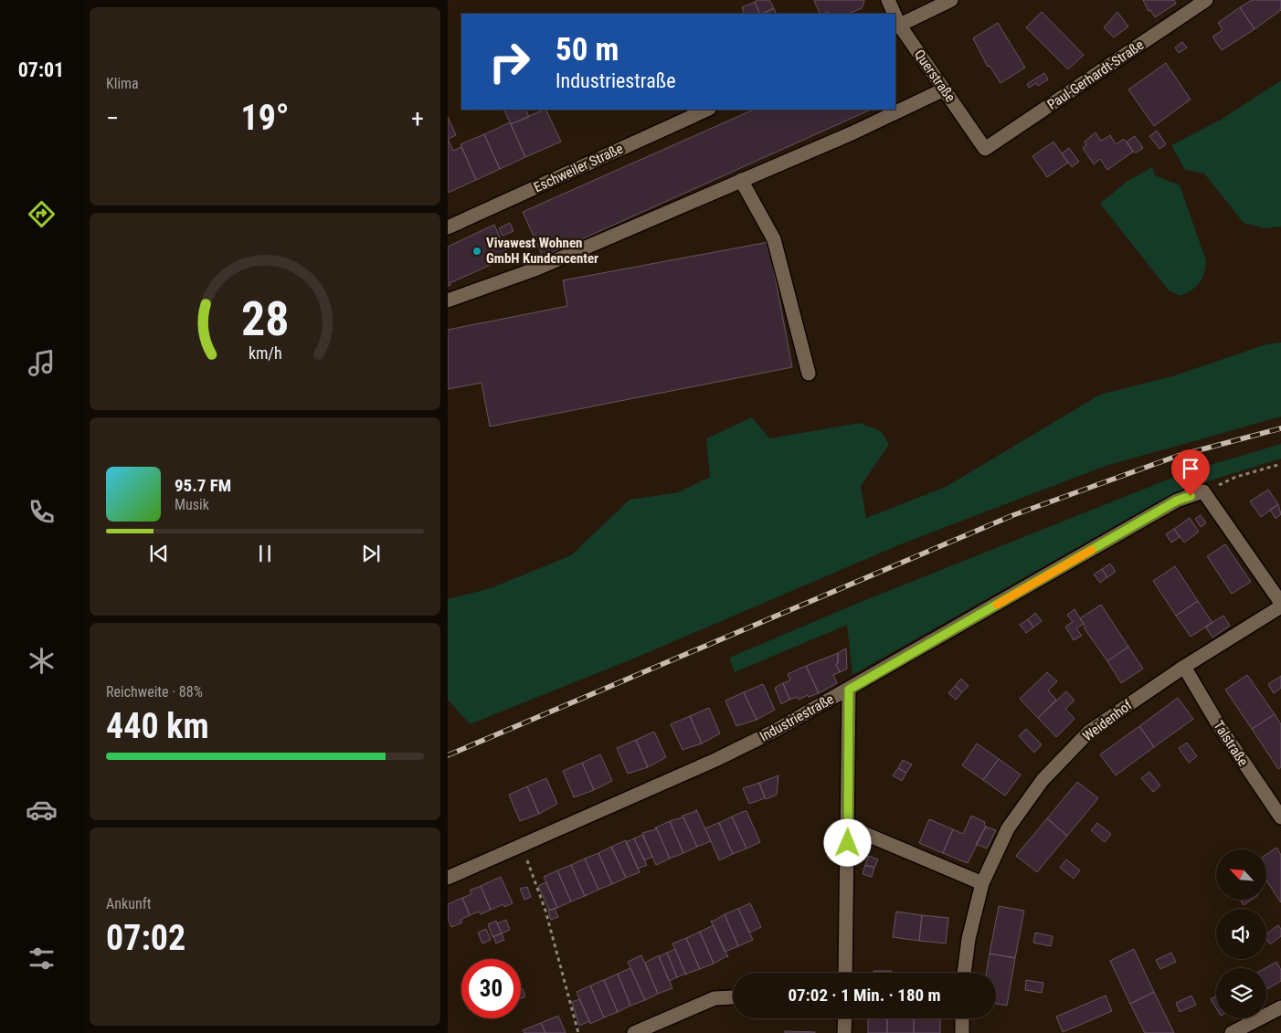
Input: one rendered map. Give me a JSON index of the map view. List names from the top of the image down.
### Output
{
  "streets": {
    "street": [
      "Paul-Gerhardt-Straße",
      "Querstraße",
      "Eschweiler Straße",
      "Industriestraße",
      "Weidenhof",
      "Talstraße"
    ]
  },
  "crossings": [
    ["Paul-Gerhardt-Straße", "Querstraße"],
    ["Industriestraße", "Weidenhof"],
    ["Weidenhof", "Talstraße"]
  ],
  "places": ["Vivawest Wohnen GmbH Kundencenter"],
  "north": "top left",
  "page": {
    "tabs": "07:01",
    "tile": [
      "Klima",
      ["Reichweite · 88%", "440 km"],
      ["Ankunft", "07:02"]
    ],
    "turn": ["50 m", "Industriestraße"],
    "heat": ["−", "19°", "+"],
    "song": ["95.7 FM", "Musik"],
    "limit": "30",
    "trip": "07:02 · 1 Min. · 180 m",
    "gauge": ["28", "km/h"]
  }
}
